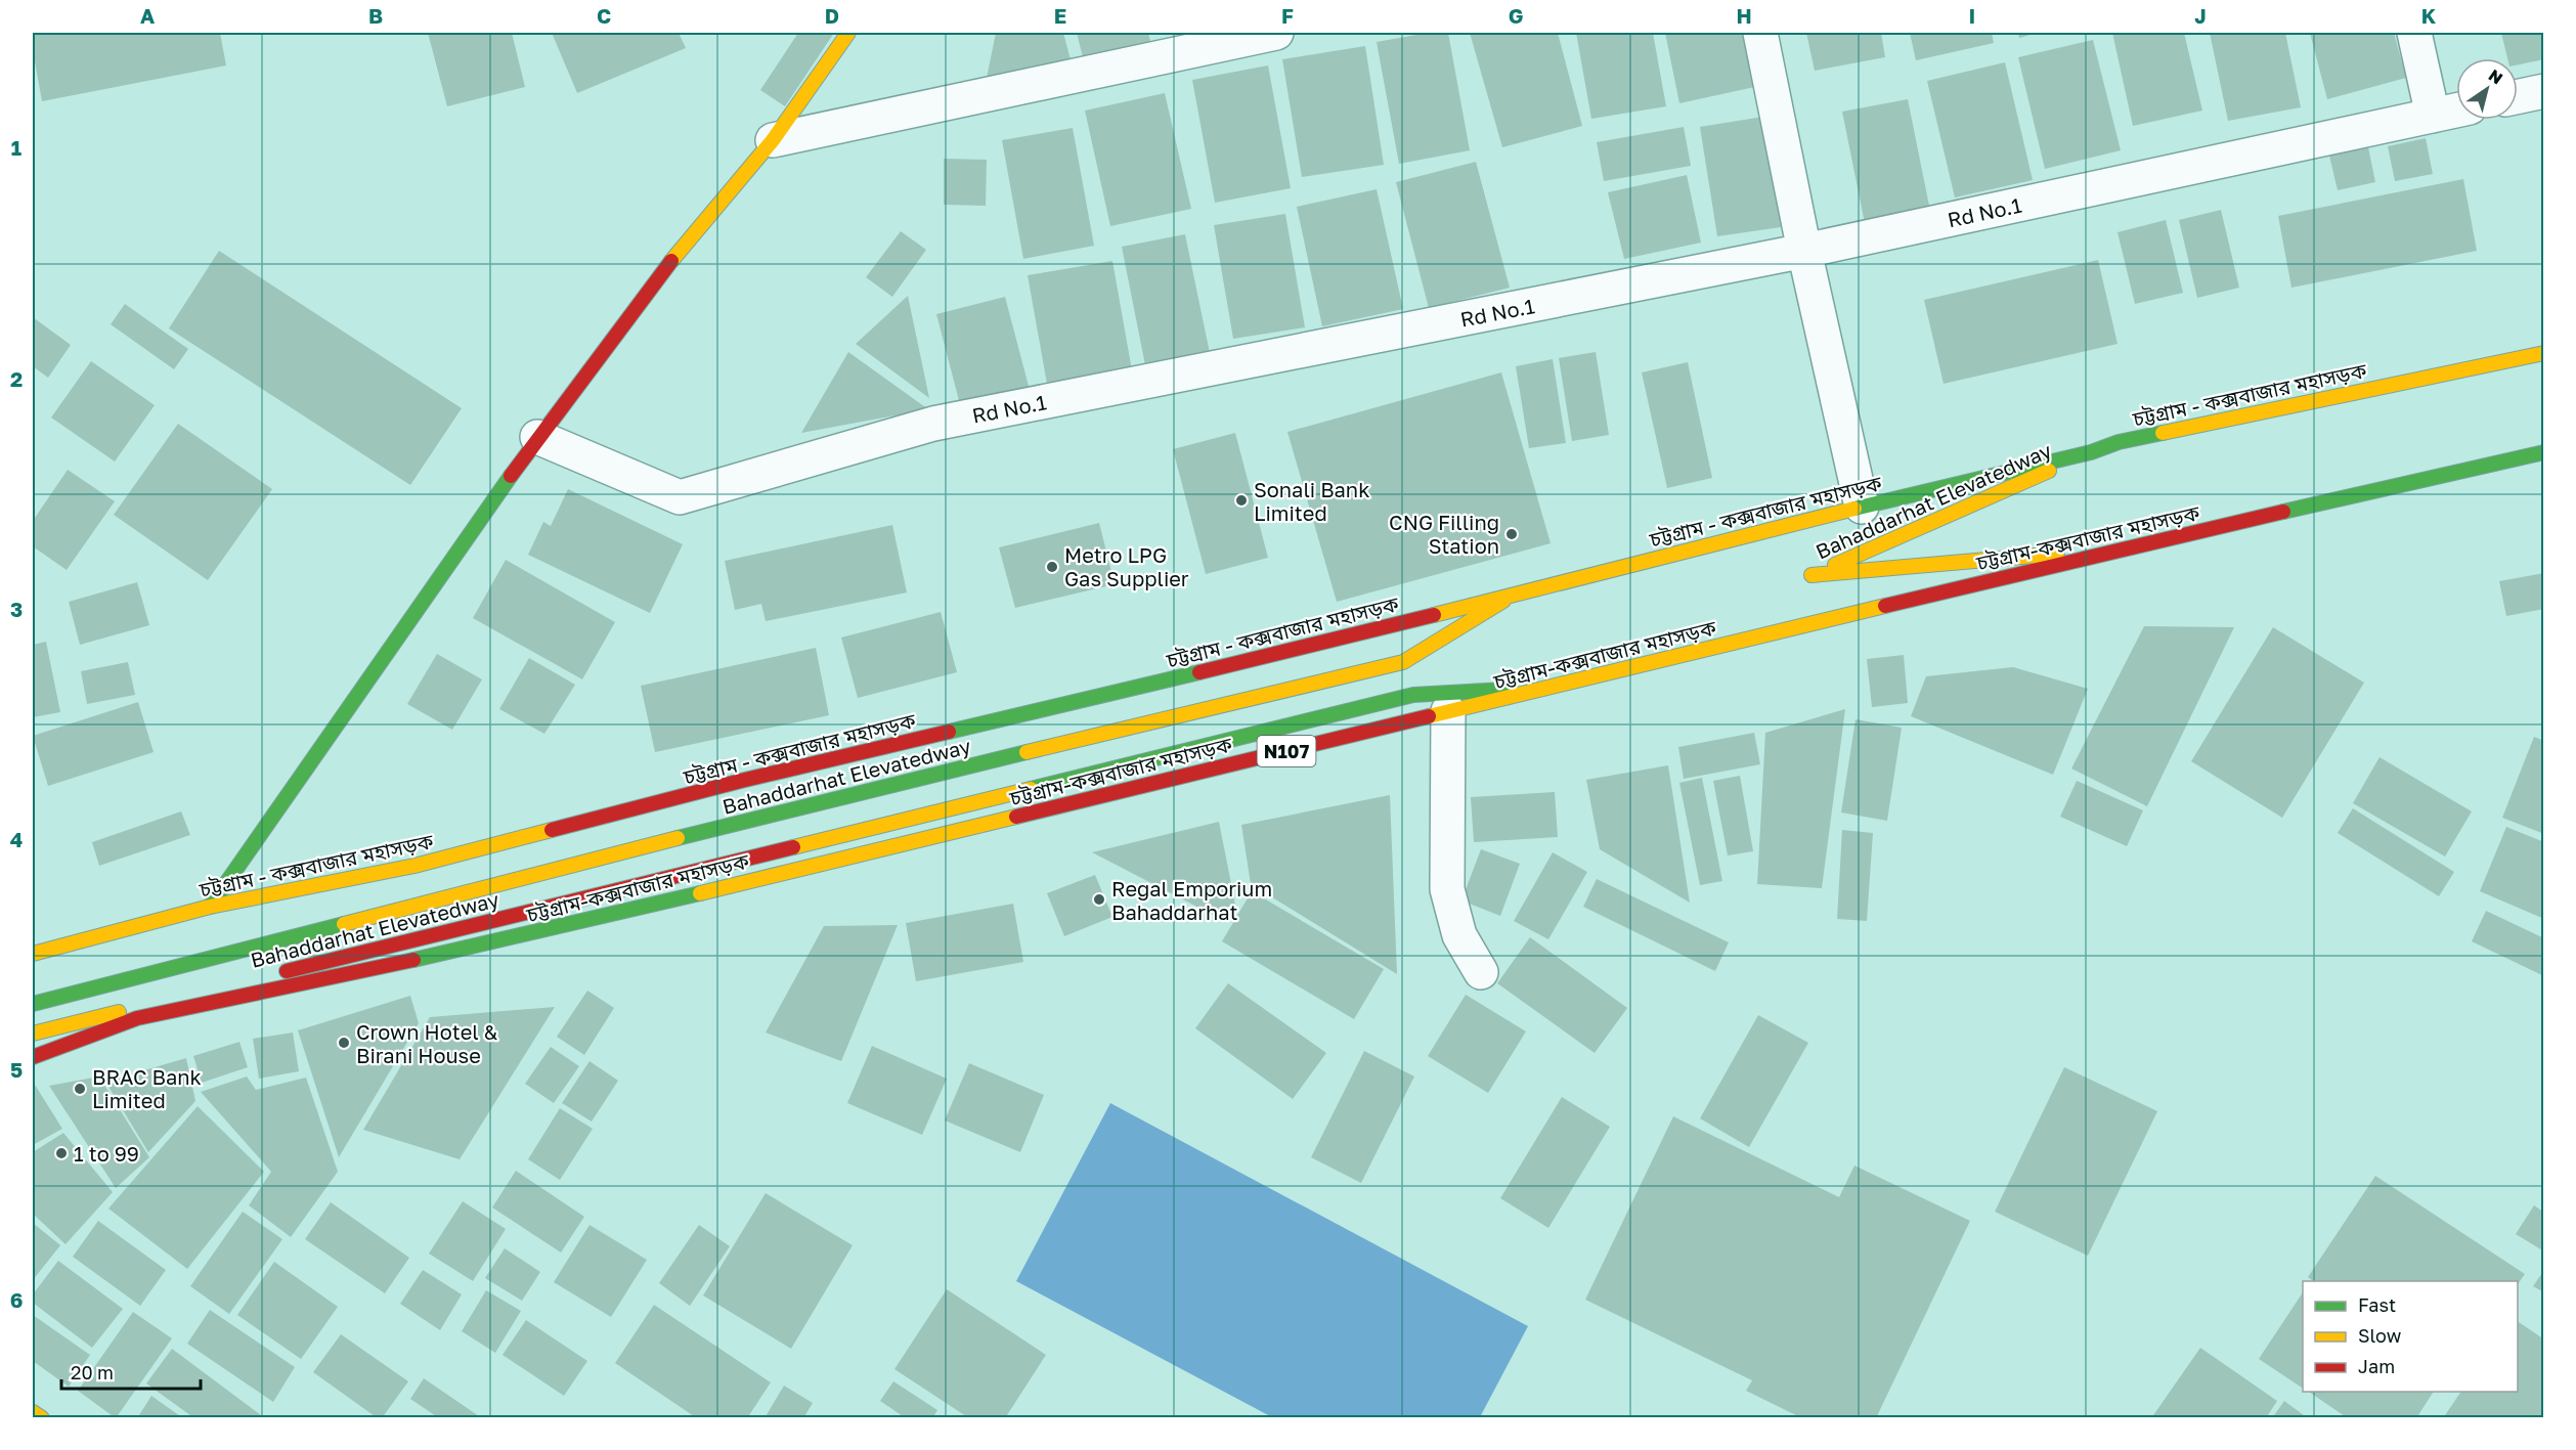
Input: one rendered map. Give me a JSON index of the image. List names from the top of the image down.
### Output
{
  "streets": {
    "main road": [
      "চট্টগ্রাম - কক্সবাজার মহাসড়ক",
      "Bahaddarhat Elevatedway",
      "চট্টগ্রাম-কক্সবাজার মহাসড়ক",
      "N107"
    ],
    "street": ["Rd No.1"]
  },
  "crossings": [
    ["চট্টগ্রাম - কক্সবাজার মহাসড়ক", "Bahaddarhat Elevatedway"],
    ["Bahaddarhat Elevatedway", "চট্টগ্রাম-কক্সবাজার মহাসড়ক"]
  ],
  "places": [
    "Sonali Bank Limited",
    "CNG Filling Station",
    "Metro LPG Gas Supplier",
    "Regal Emporium Bahaddarhat",
    "Crown Hotel & Birani House",
    "BRAC Bank Limited",
    "1 to 99"
  ],
  "legend": ["Fast", "Slow", "Jam"],
  "scale_bar": "20 m",
  "north": "top right",
  "grid": {
    "columns": [
      "A",
      "B",
      "C",
      "D",
      "E",
      "F",
      "G",
      "H",
      "I",
      "J",
      "K"
    ],
    "rows": [
      "1",
      "2",
      "3",
      "4",
      "5",
      "6"
    ]
  }
}
